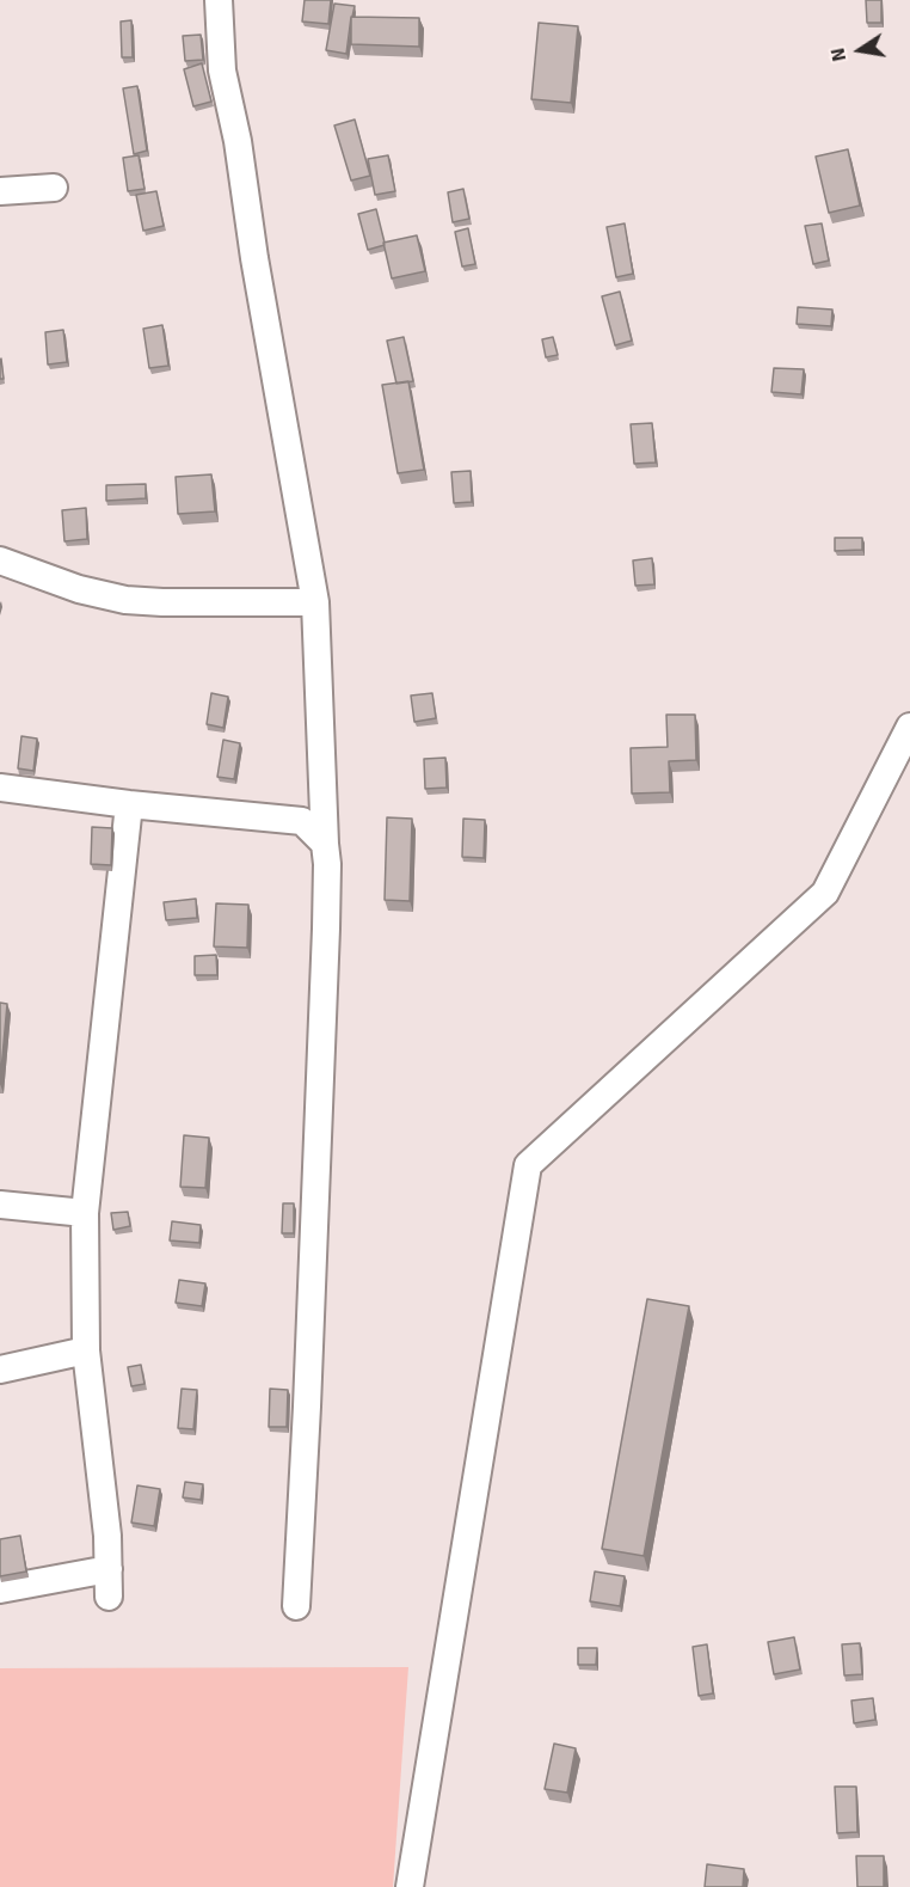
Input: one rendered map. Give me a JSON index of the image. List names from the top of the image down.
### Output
{
  "north": "left"
}
